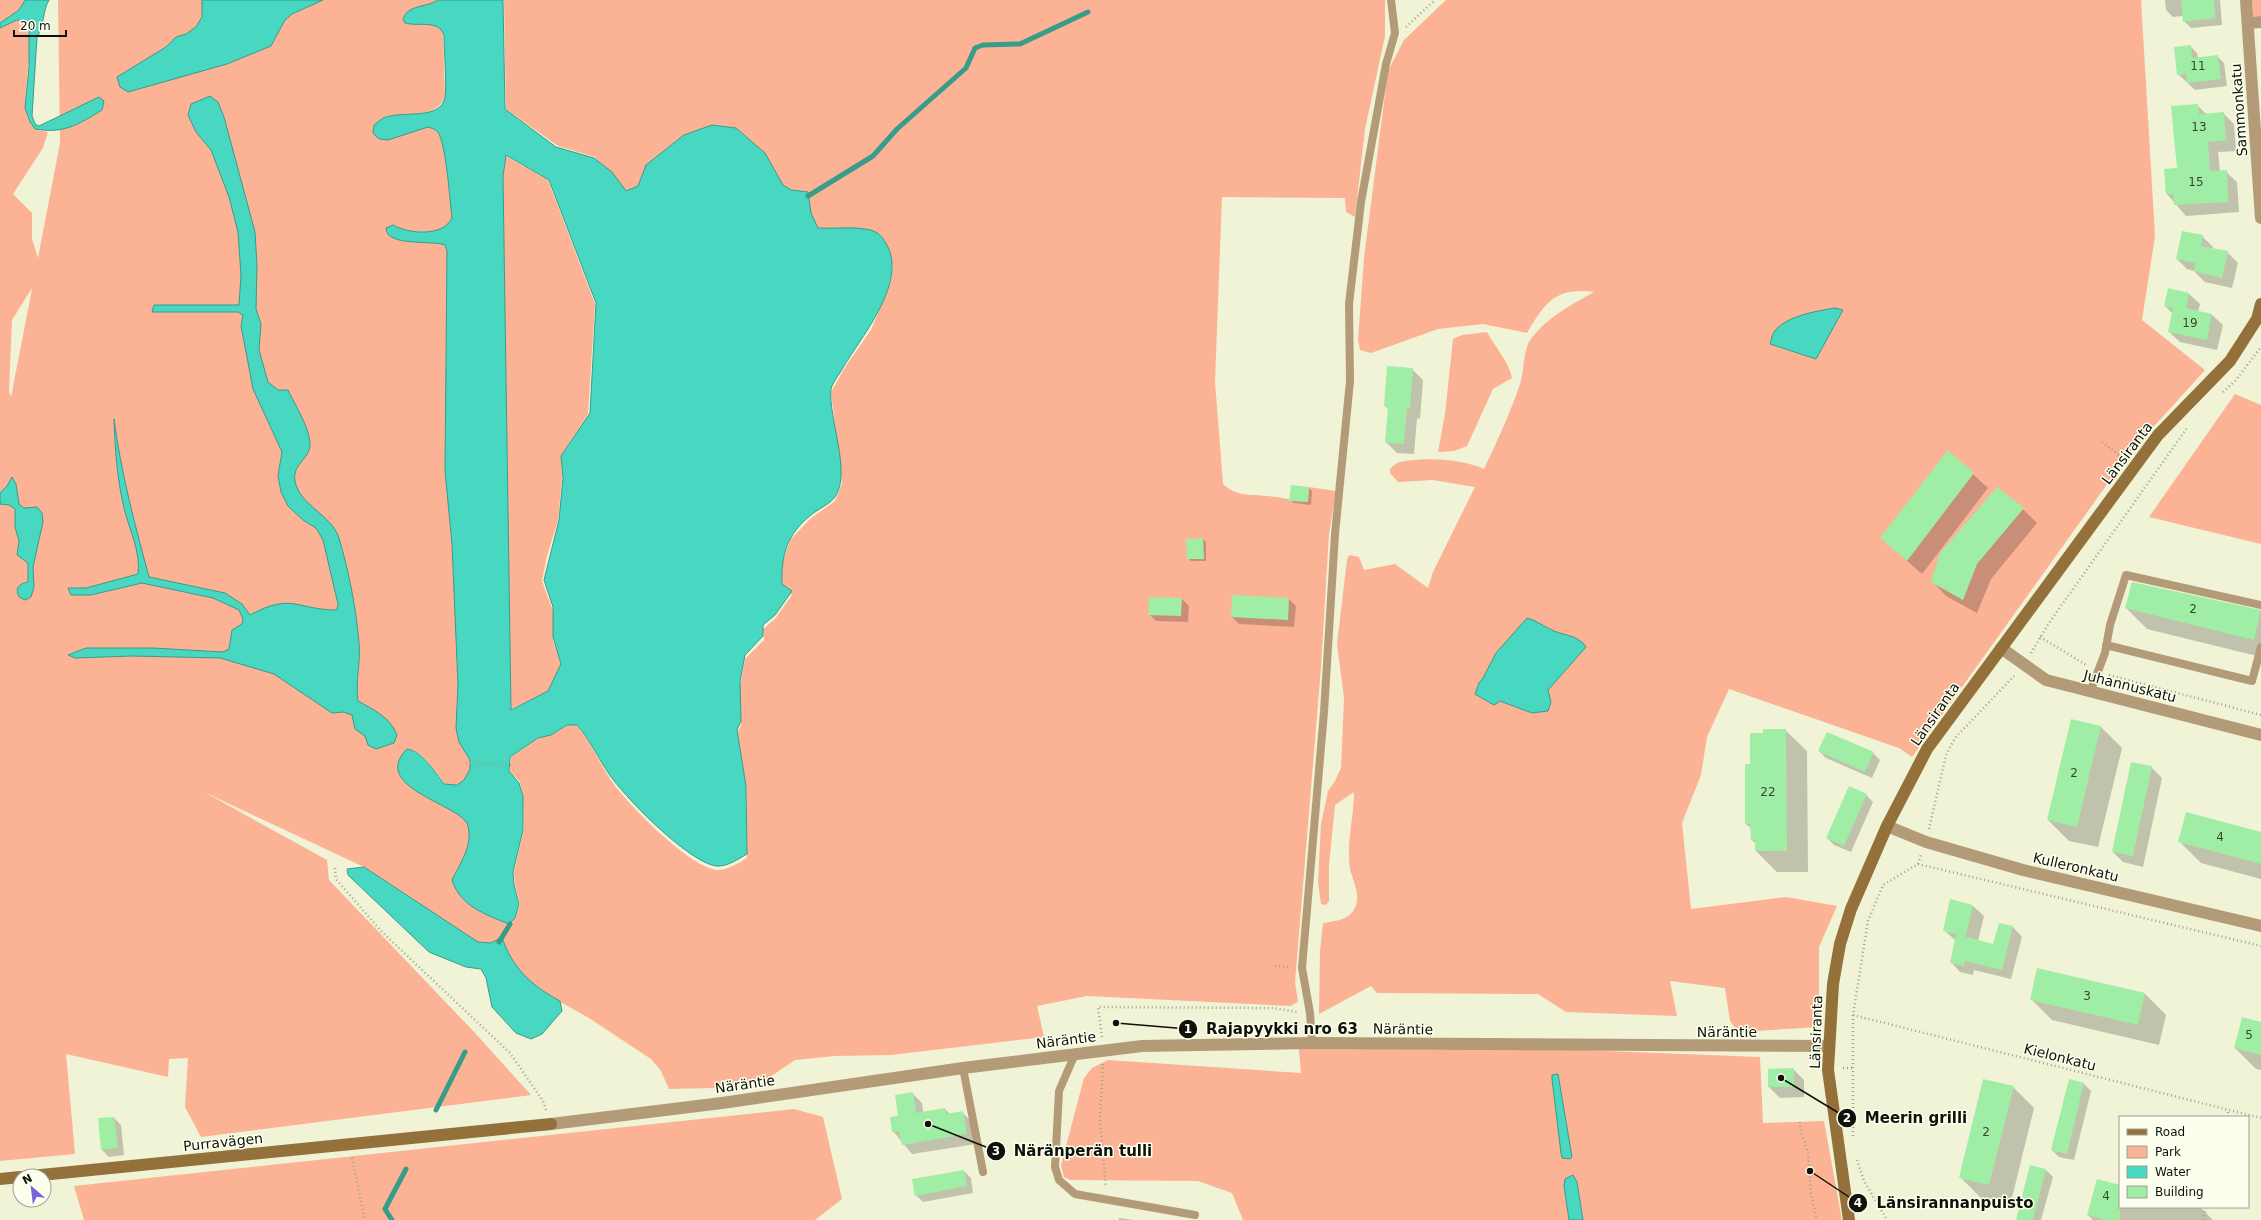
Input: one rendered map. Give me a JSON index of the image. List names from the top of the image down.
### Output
{
  "streets": {
    "street": [
      "Sammonkatu",
      "Länsiranta",
      "Juhannuskatu",
      "Kulleronkatu",
      "Näräntie",
      "Purravägen"
    ],
    "path": ["Kielonkatu"]
  },
  "crossings": [
    ["Länsiranta", "Juhannuskatu"],
    ["Länsiranta", "Kulleronkatu"],
    ["Länsiranta", "Näräntie"],
    ["Näräntie", "Purravägen"]
  ],
  "places": [
    "Rajapyykki nro 63",
    "Meerin grilli",
    "Näränperän tulli",
    "Länsirannanpuisto"
  ],
  "house_numbers": [
    "11",
    "13",
    "15",
    "19",
    "2",
    "2",
    "22",
    "4",
    "3",
    "5",
    "2",
    "4"
  ],
  "legend": [
    "Road",
    "Park",
    "Water",
    "Building"
  ],
  "scale_bar": "20 m",
  "north": "top left"
}
